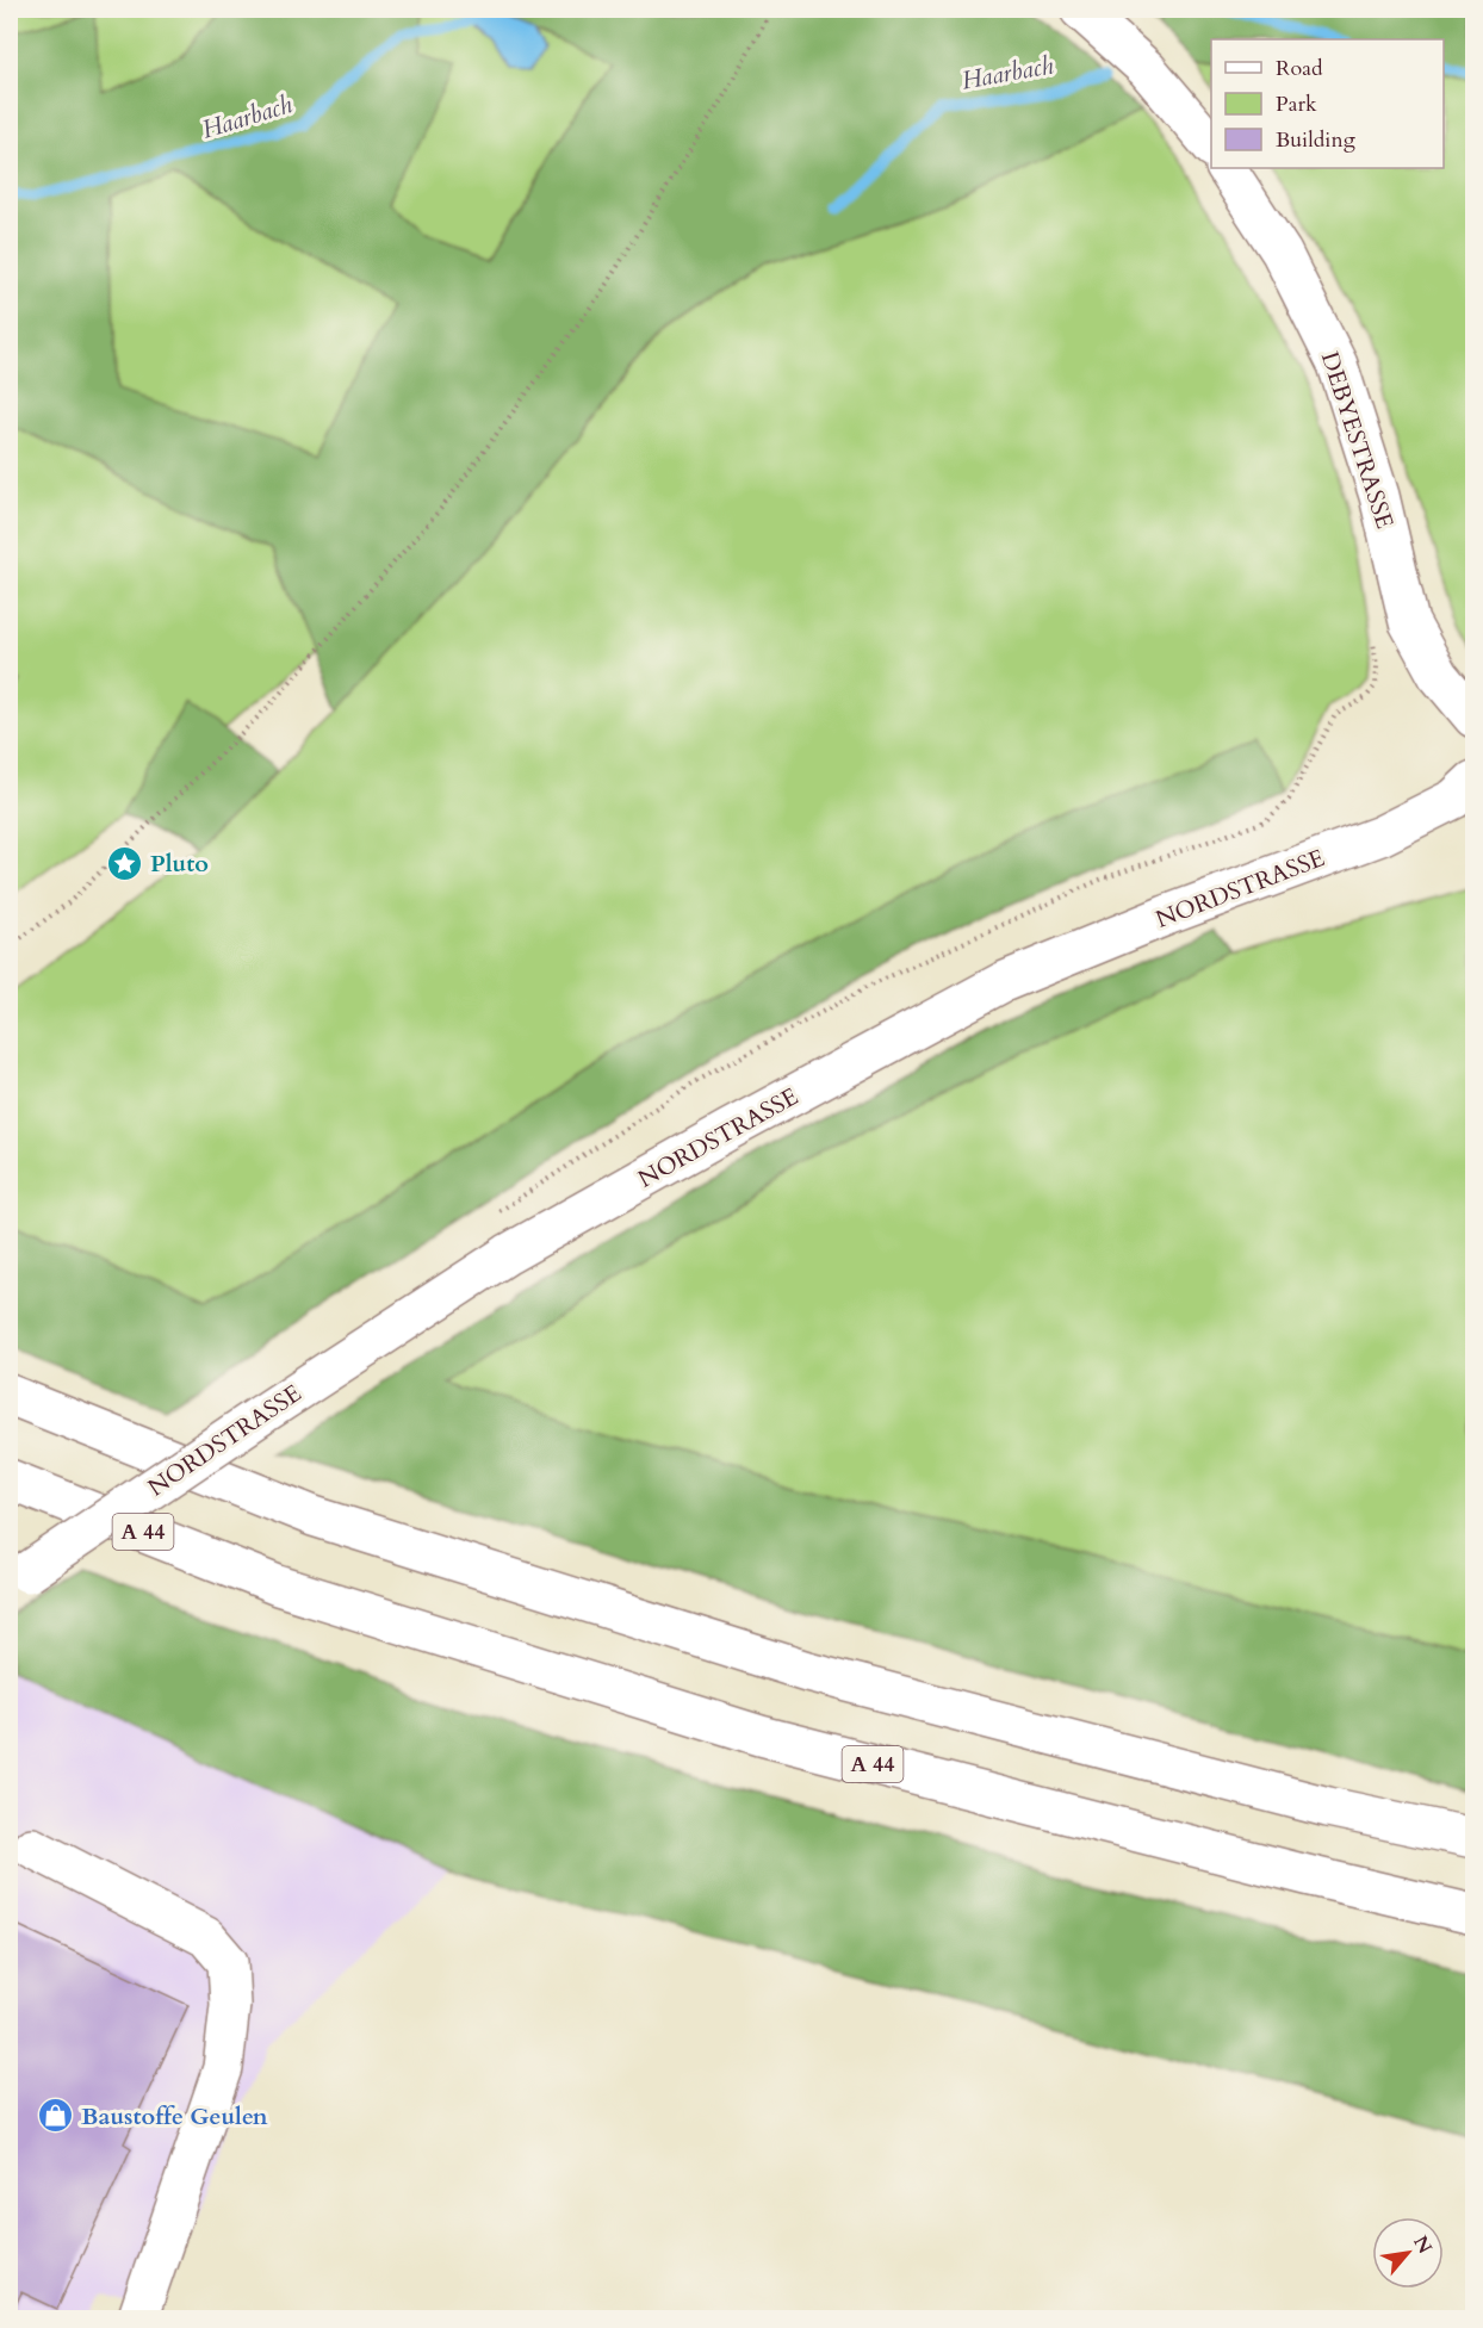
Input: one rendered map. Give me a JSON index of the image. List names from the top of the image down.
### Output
{
  "streets": {
    "main road": ["DEBYESTRASSE", "NORDSTRASSE", "A 44"]
  },
  "water": ["Haarbach"],
  "places": {
    "place": ["Pluto"],
    "shop": ["Baustoffe Geulen"]
  },
  "legend": ["Road", "Park", "Building"],
  "north": "top right"
}
